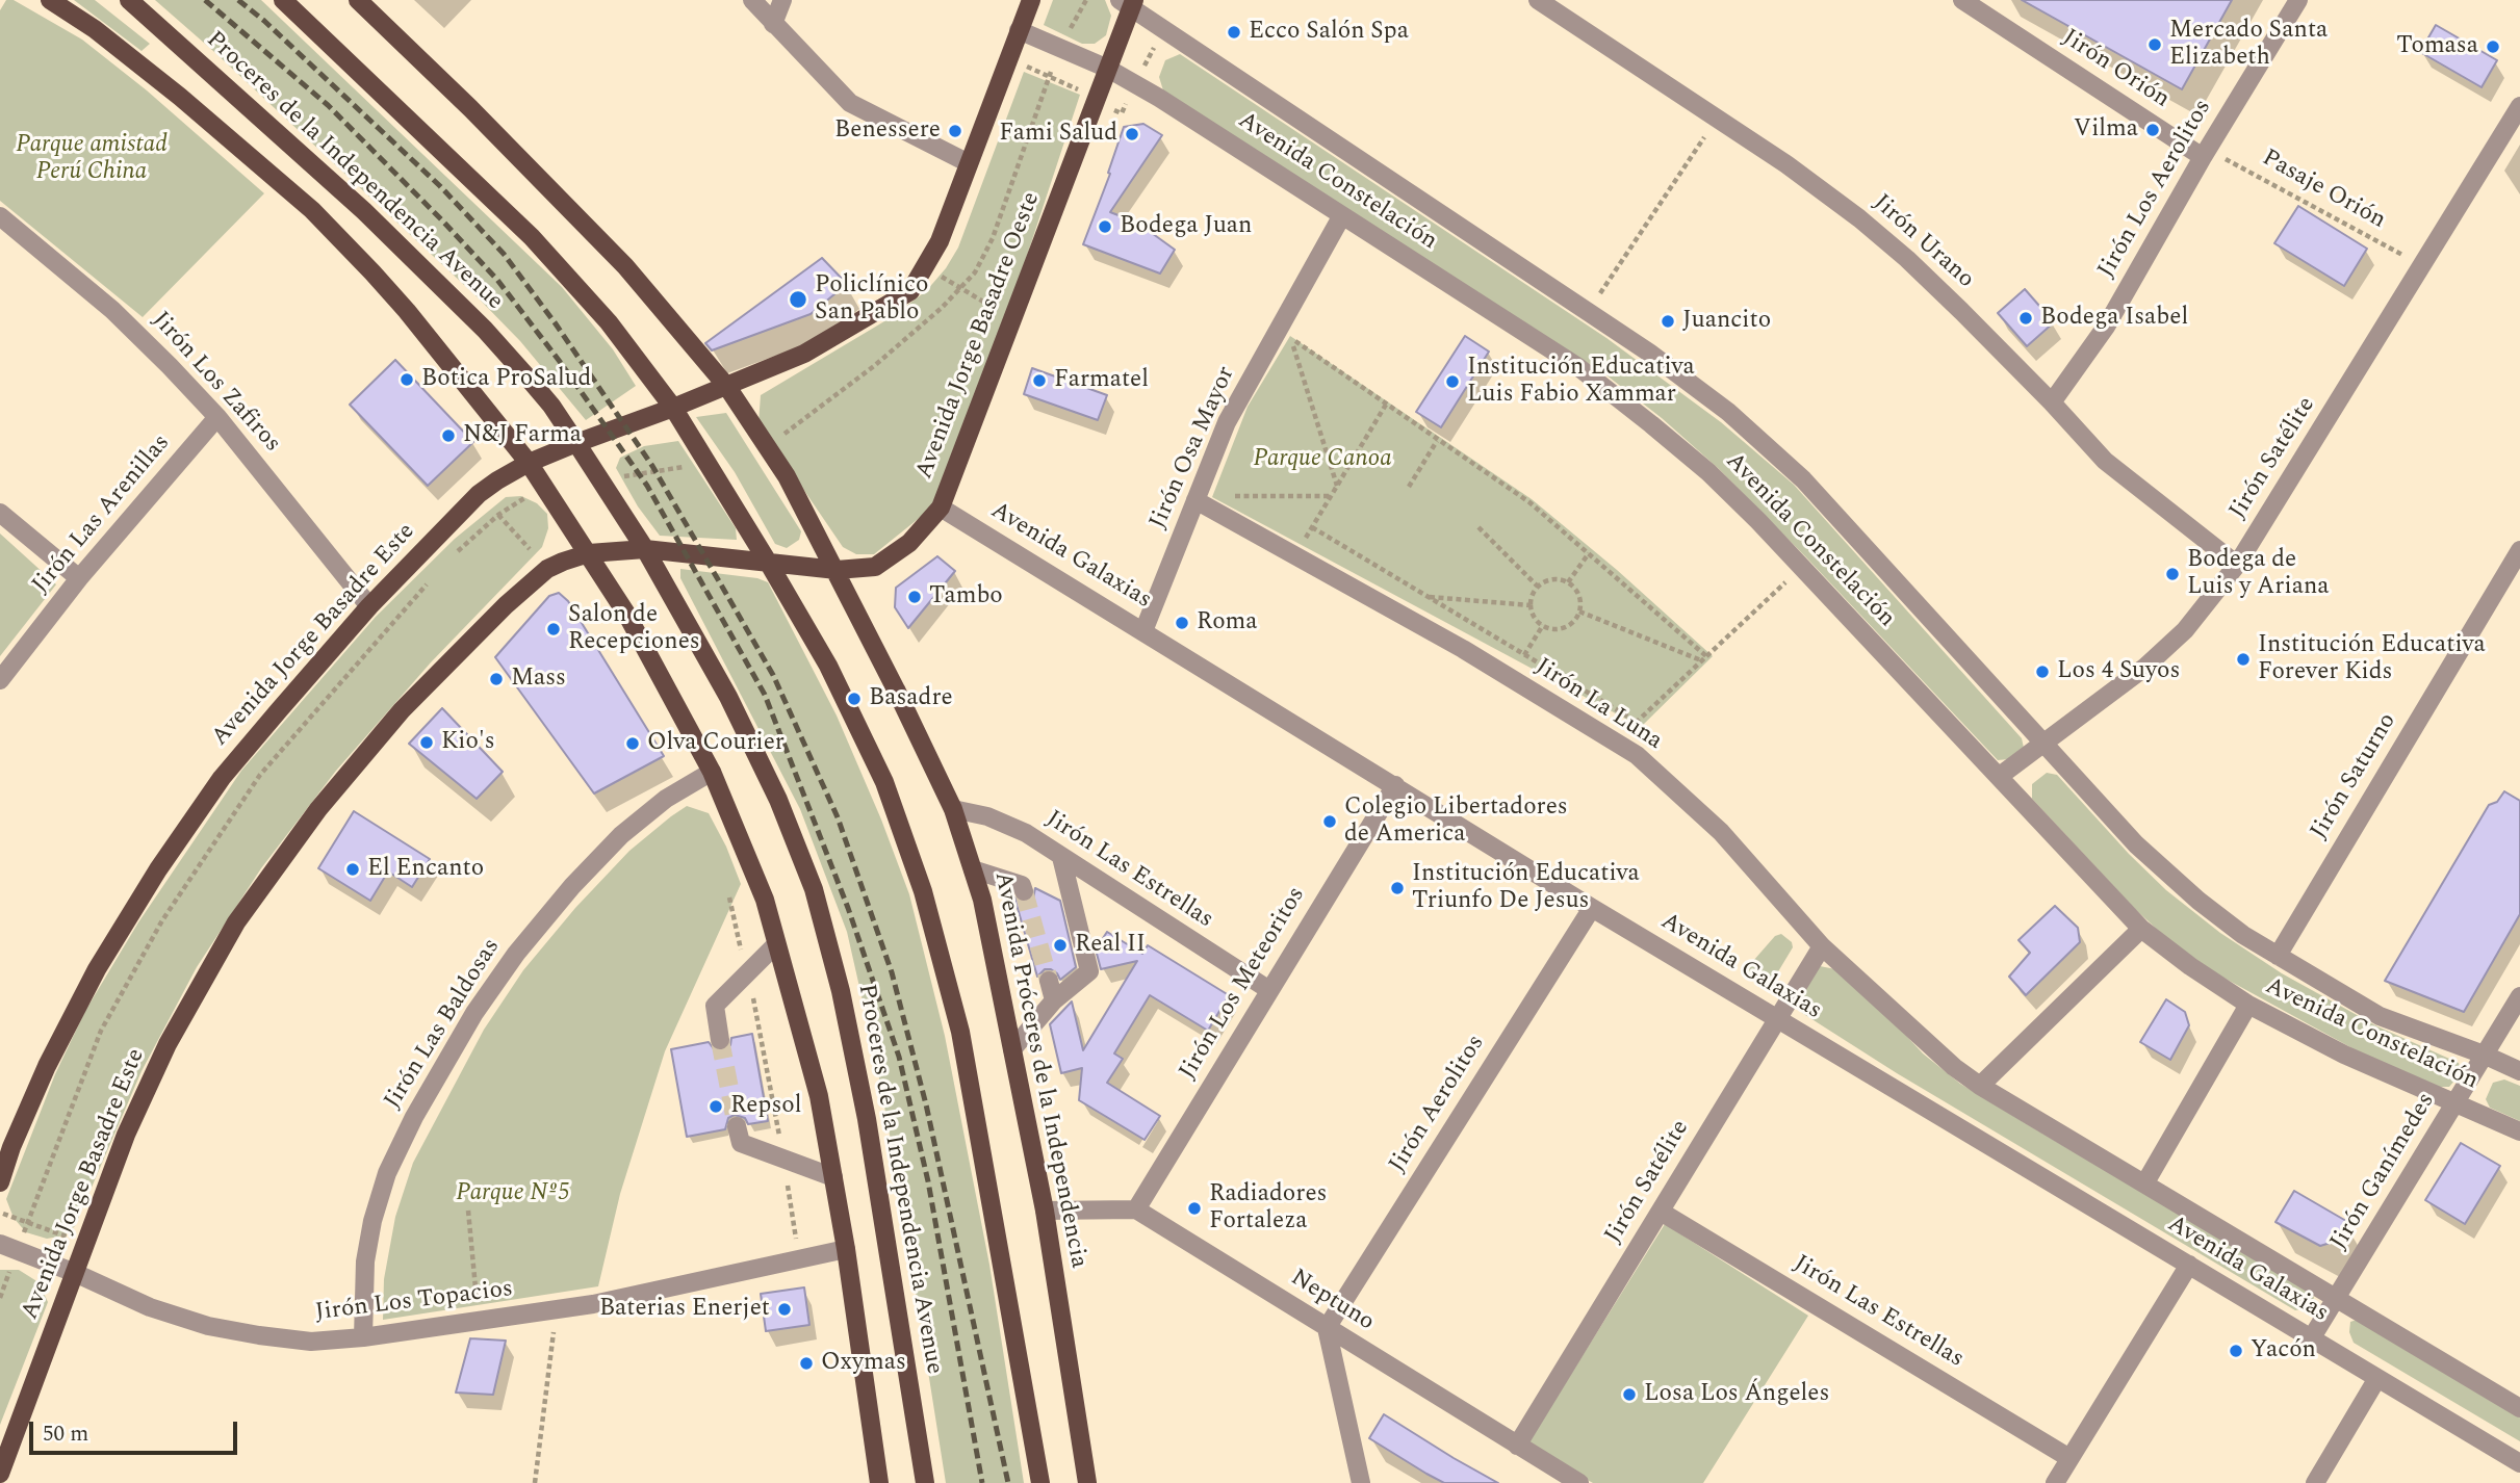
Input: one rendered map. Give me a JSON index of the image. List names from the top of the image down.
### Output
{
  "streets": {
    "main road": [
      "Proceres de la Independencia Avenue",
      "Avenida Jorge Basadre Oeste",
      "Avenida Jorge Basadre Este",
      "Avenida Próceres de la Independencia"
    ],
    "street": [
      "Jirón Orión",
      "Avenida Constelación",
      "Jirón Los Aerolitos",
      "Jirón Urano",
      "Jirón Los Zafiros",
      "Jirón Osa Mayor",
      "Jirón Satélite",
      "Jirón Las Arenillas",
      "Avenida Galaxias",
      "Jirón La Luna",
      "Jirón Saturno",
      "Jirón Las Estrellas",
      "Jirón Los Meteoritos",
      "Jirón Las Baldosas",
      "Jirón Aerolitos",
      "Jirón Ganímedes",
      "Neptuno",
      "Jirón Los Topacios"
    ],
    "path": ["Pasaje Orión"]
  },
  "crossings": [
    ["Jirón Orión", "Jirón Los Aerolitos"],
    ["Jirón Orión", "Pasaje Orión"],
    ["Proceres de la Independencia Avenue", "Avenida Jorge Basadre Este"],
    ["Avenida Constelación", "Avenida Jorge Basadre Oeste"],
    ["Avenida Constelación", "Jirón Osa Mayor"],
    ["Avenida Constelación", "Jirón Satélite"],
    ["Avenida Constelación", "Jirón Saturno"],
    ["Avenida Constelación", "Jirón Ganímedes"],
    ["Jirón Los Aerolitos", "Pasaje Orión"],
    ["Jirón Los Aerolitos", "Jirón Urano"],
    ["Pasaje Orión", "Jirón Satélite"],
    ["Jirón Urano", "Jirón Satélite"],
    ["Avenida Jorge Basadre Oeste", "Avenida Galaxias"],
    ["Avenida Jorge Basadre Oeste", "Avenida Jorge Basadre Este"],
    ["Avenida Jorge Basadre Oeste", "Avenida Próceres de la Independencia"],
    ["Jirón Los Zafiros", "Jirón Las Arenillas"],
    ["Jirón Los Zafiros", "Avenida Jorge Basadre Este"],
    ["Jirón Osa Mayor", "Avenida Galaxias"],
    ["Jirón Osa Mayor", "Jirón La Luna"],
    ["Jirón Satélite", "Avenida Galaxias"],
    ["Jirón Satélite", "Jirón La Luna"],
    ["Jirón Satélite", "Jirón Las Estrellas"],
    ["Jirón Satélite", "Neptuno"],
    ["Avenida Galaxias", "Jirón La Luna"],
    ["Avenida Galaxias", "Jirón Los Meteoritos"],
    ["Avenida Galaxias", "Jirón Aerolitos"],
    ["Avenida Galaxias", "Jirón Ganímedes"],
    ["Avenida Jorge Basadre Este", "Jirón Los Topacios"],
    ["Jirón Las Estrellas", "Jirón Los Meteoritos"],
    ["Jirón Las Estrellas", "Avenida Próceres de la Independencia"],
    ["Jirón Los Meteoritos", "Neptuno"],
    ["Jirón Las Baldosas", "Jirón Los Topacios"],
    ["Jirón Aerolitos", "Neptuno"]
  ],
  "parks": ["Parque amistad Perú China", "Parque Canoa", "Parque Nº5"],
  "places": [
    "Ecco Salón Spa",
    "Mercado Santa Elizabeth",
    "Tomasa",
    "Vilma",
    "Benessere",
    "Fami Salud",
    "Bodega Juan",
    "Policlínico San Pablo",
    "Bodega Isabel",
    "Juancito",
    "Botica ProSalud",
    "Farmatel",
    "Institución Educativa Luis Fabio Xammar",
    "N&J Farma",
    "Bodega de Luis y Ariana",
    "Tambo",
    "Roma",
    "Salon de Recepciones",
    "Institución Educativa Forever Kids",
    "Los 4 Suyos",
    "Mass",
    "Basadre",
    "Kio's",
    "Olva Courier",
    "Colegio Libertadores de America",
    "El Encanto",
    "Institución Educativa Triunfo De Jesus",
    "Real II",
    "Repsol",
    "Radiadores Fortaleza",
    "Baterias Enerjet",
    "Yacón",
    "Oxymas",
    "Losa Los Ángeles"
  ],
  "scale_bar": "50 m"
}
